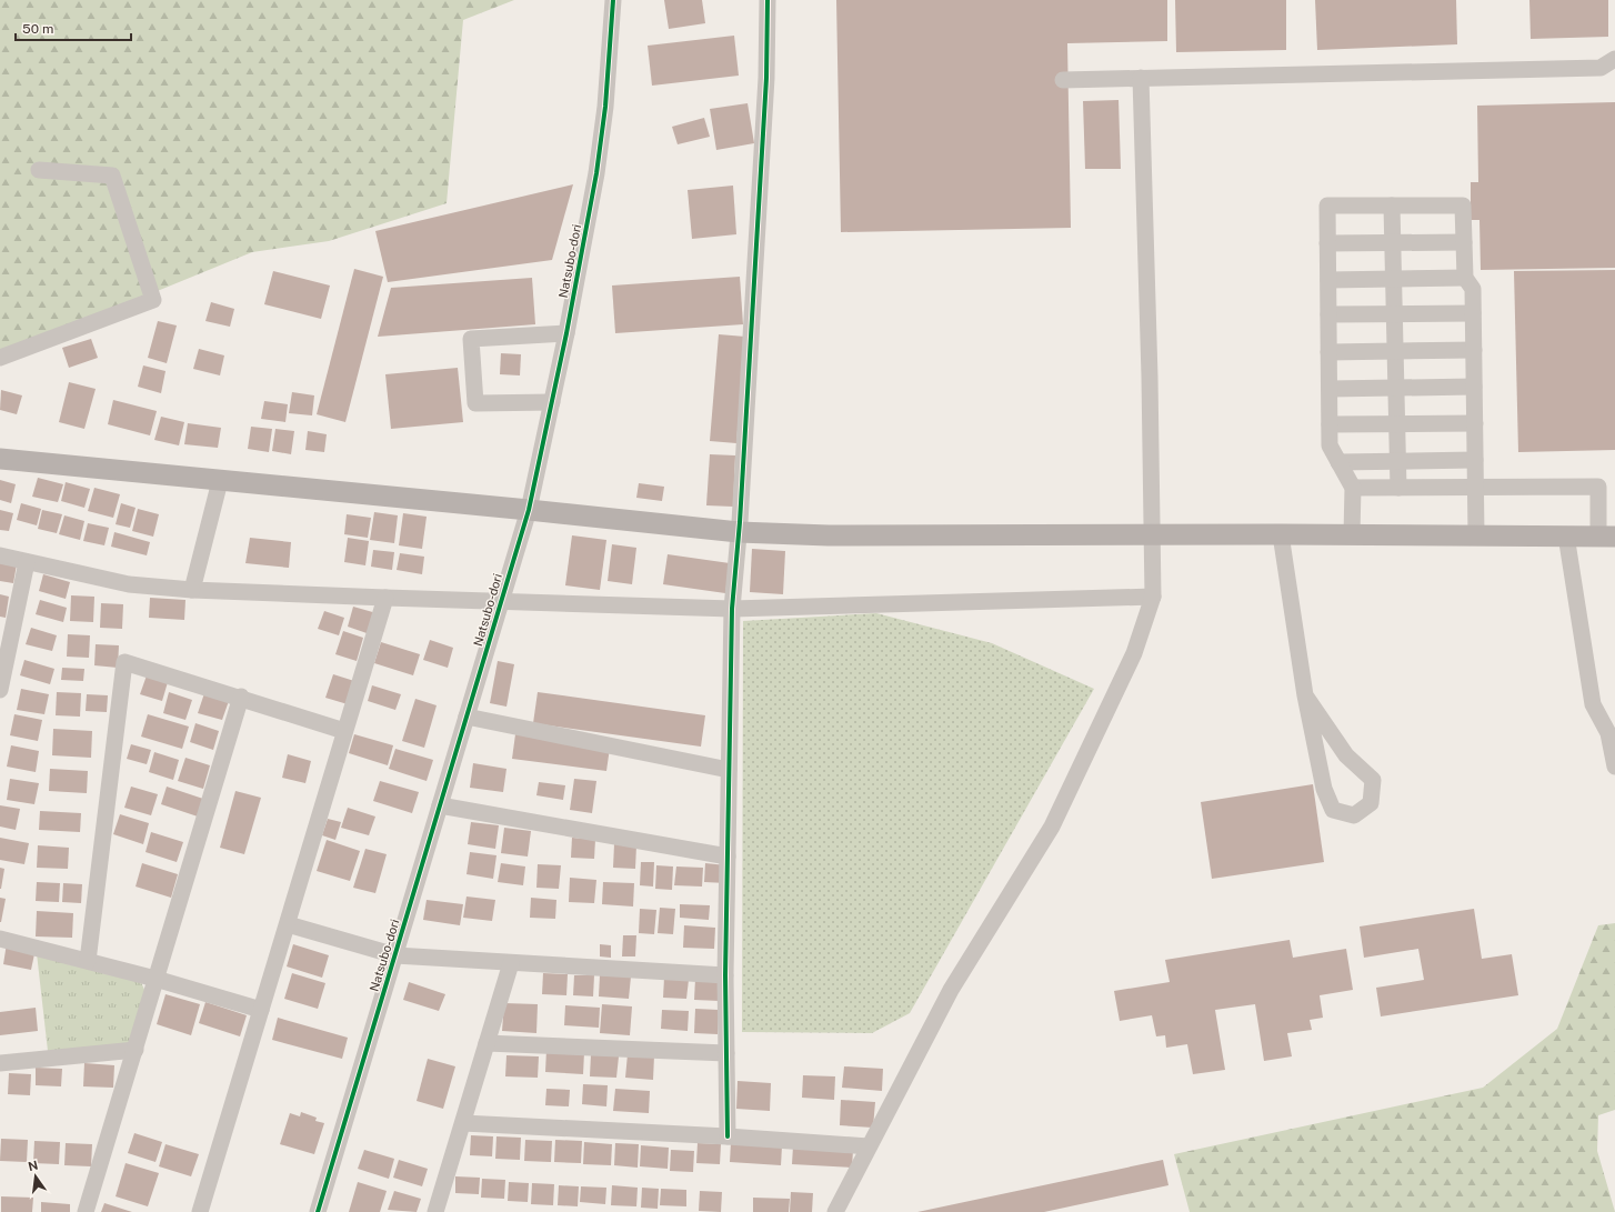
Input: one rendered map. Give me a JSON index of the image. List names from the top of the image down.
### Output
{
  "streets": {
    "street": ["Natsubo-dori"]
  },
  "scale_bar": "50 m",
  "north": "top"
}
